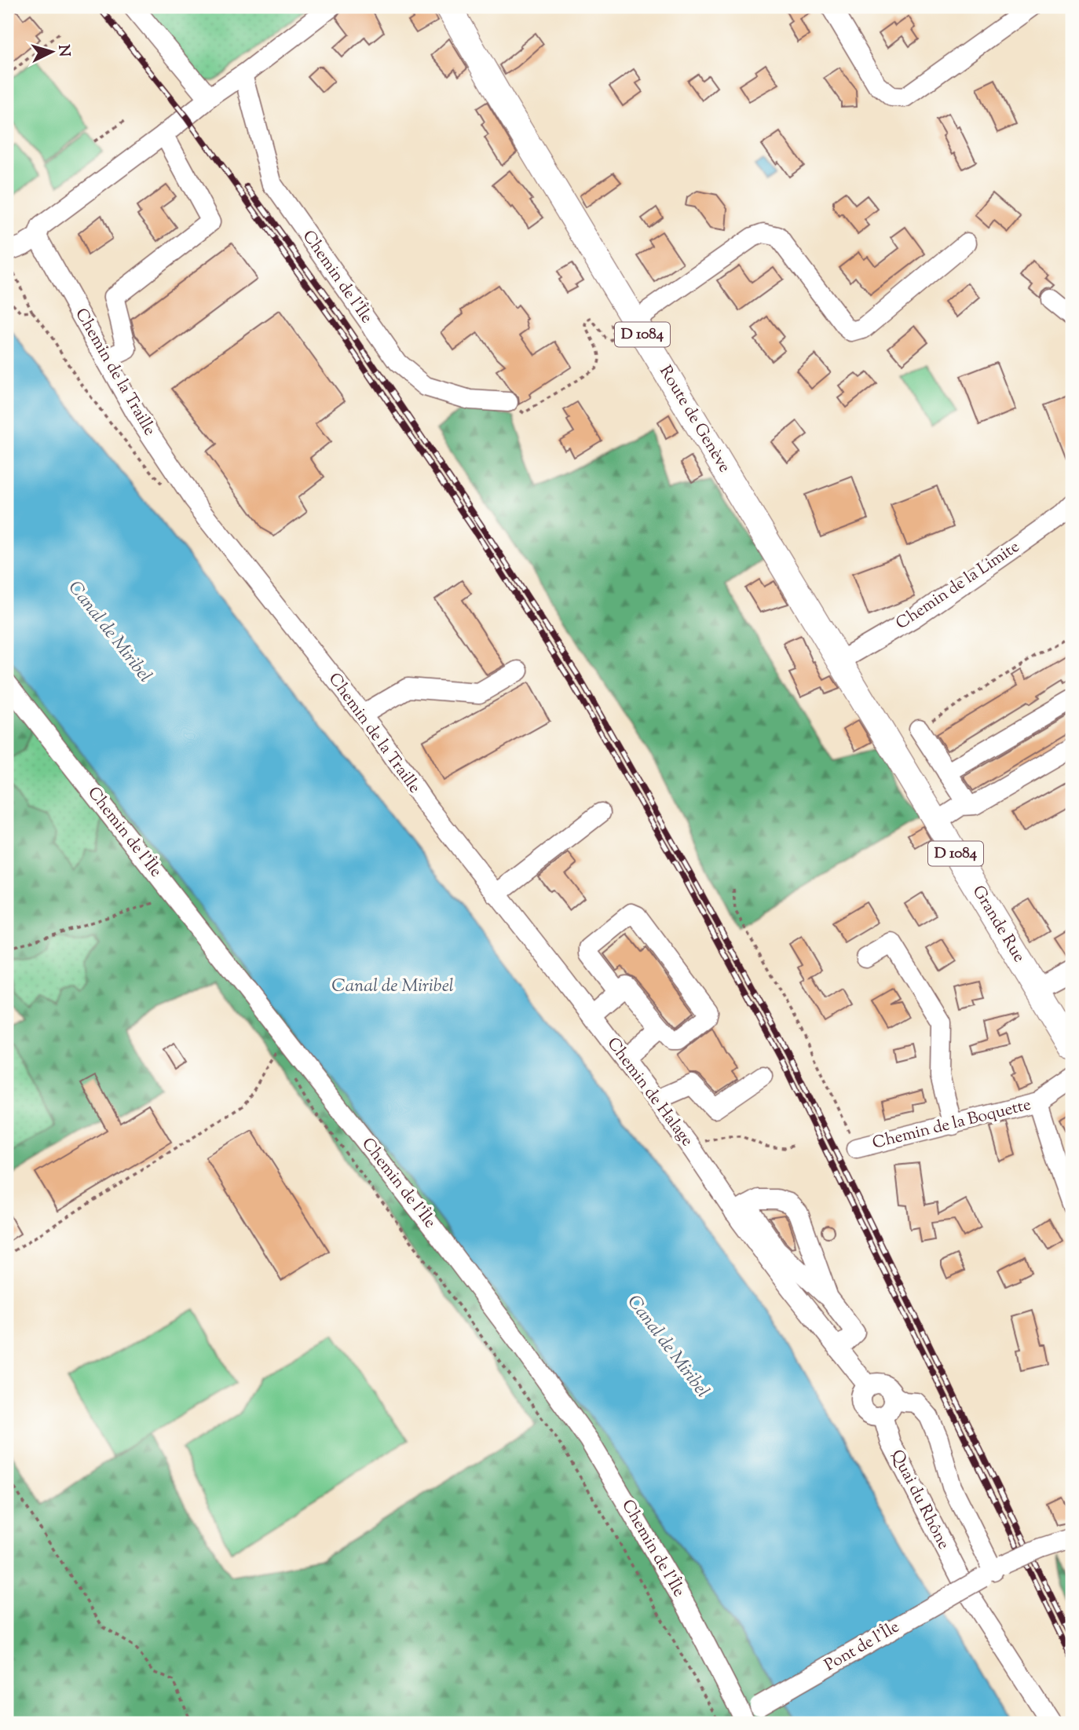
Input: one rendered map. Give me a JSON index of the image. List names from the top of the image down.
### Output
{
  "streets": {
    "main road": ["D 1084", "Route de Genève", "Grande Rue"],
    "street": [
      "Chemin de l'Île",
      "Chemin de la Traille",
      "Chemin de la Limite",
      "Chemin de Halage",
      "Chemin de la Boquette",
      "Quai du Rhône",
      "Pont de l'Île"
    ]
  },
  "crossings": [
    ["Chemin de l'Île", "Pont de l'Île"],
    ["Chemin de la Traille", "Chemin de Halage"],
    ["Route de Genève", "Chemin de la Limite"],
    ["Route de Genève", "Grande Rue"],
    ["Chemin de la Limite", "Grande Rue"],
    ["Chemin de Halage", "Quai du Rhône"],
    ["Quai du Rhône", "Pont de l'Île"]
  ],
  "water": ["Canal de Miribel"],
  "north": "right"
}
